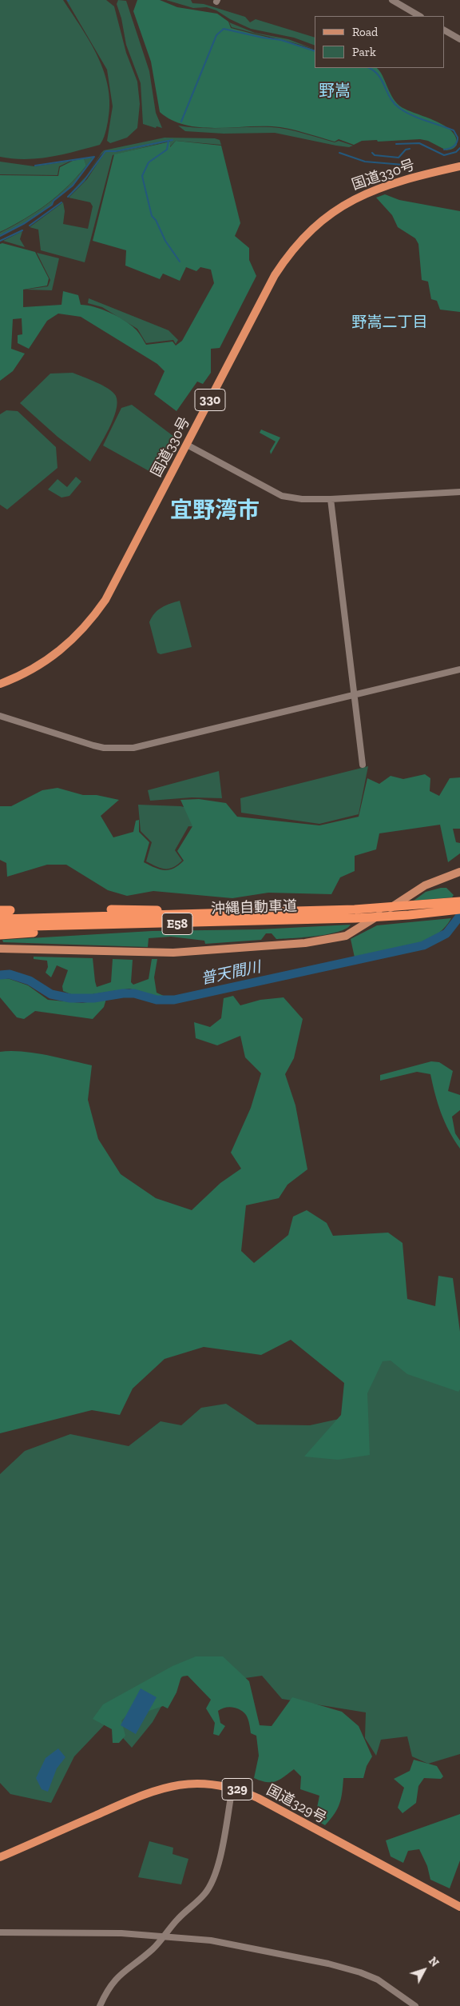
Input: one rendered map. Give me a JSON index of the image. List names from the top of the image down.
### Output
{
  "streets": {
    "highway": [
      "国道330号",
      "330",
      "沖縄自動車道",
      "E58",
      "329",
      "国道329号"
    ]
  },
  "districts": ["野嵩", "野嵩二丁目", "宜野湾市"],
  "water": ["普天間川"],
  "legend": ["Road", "Park"],
  "north": "top right"
}
